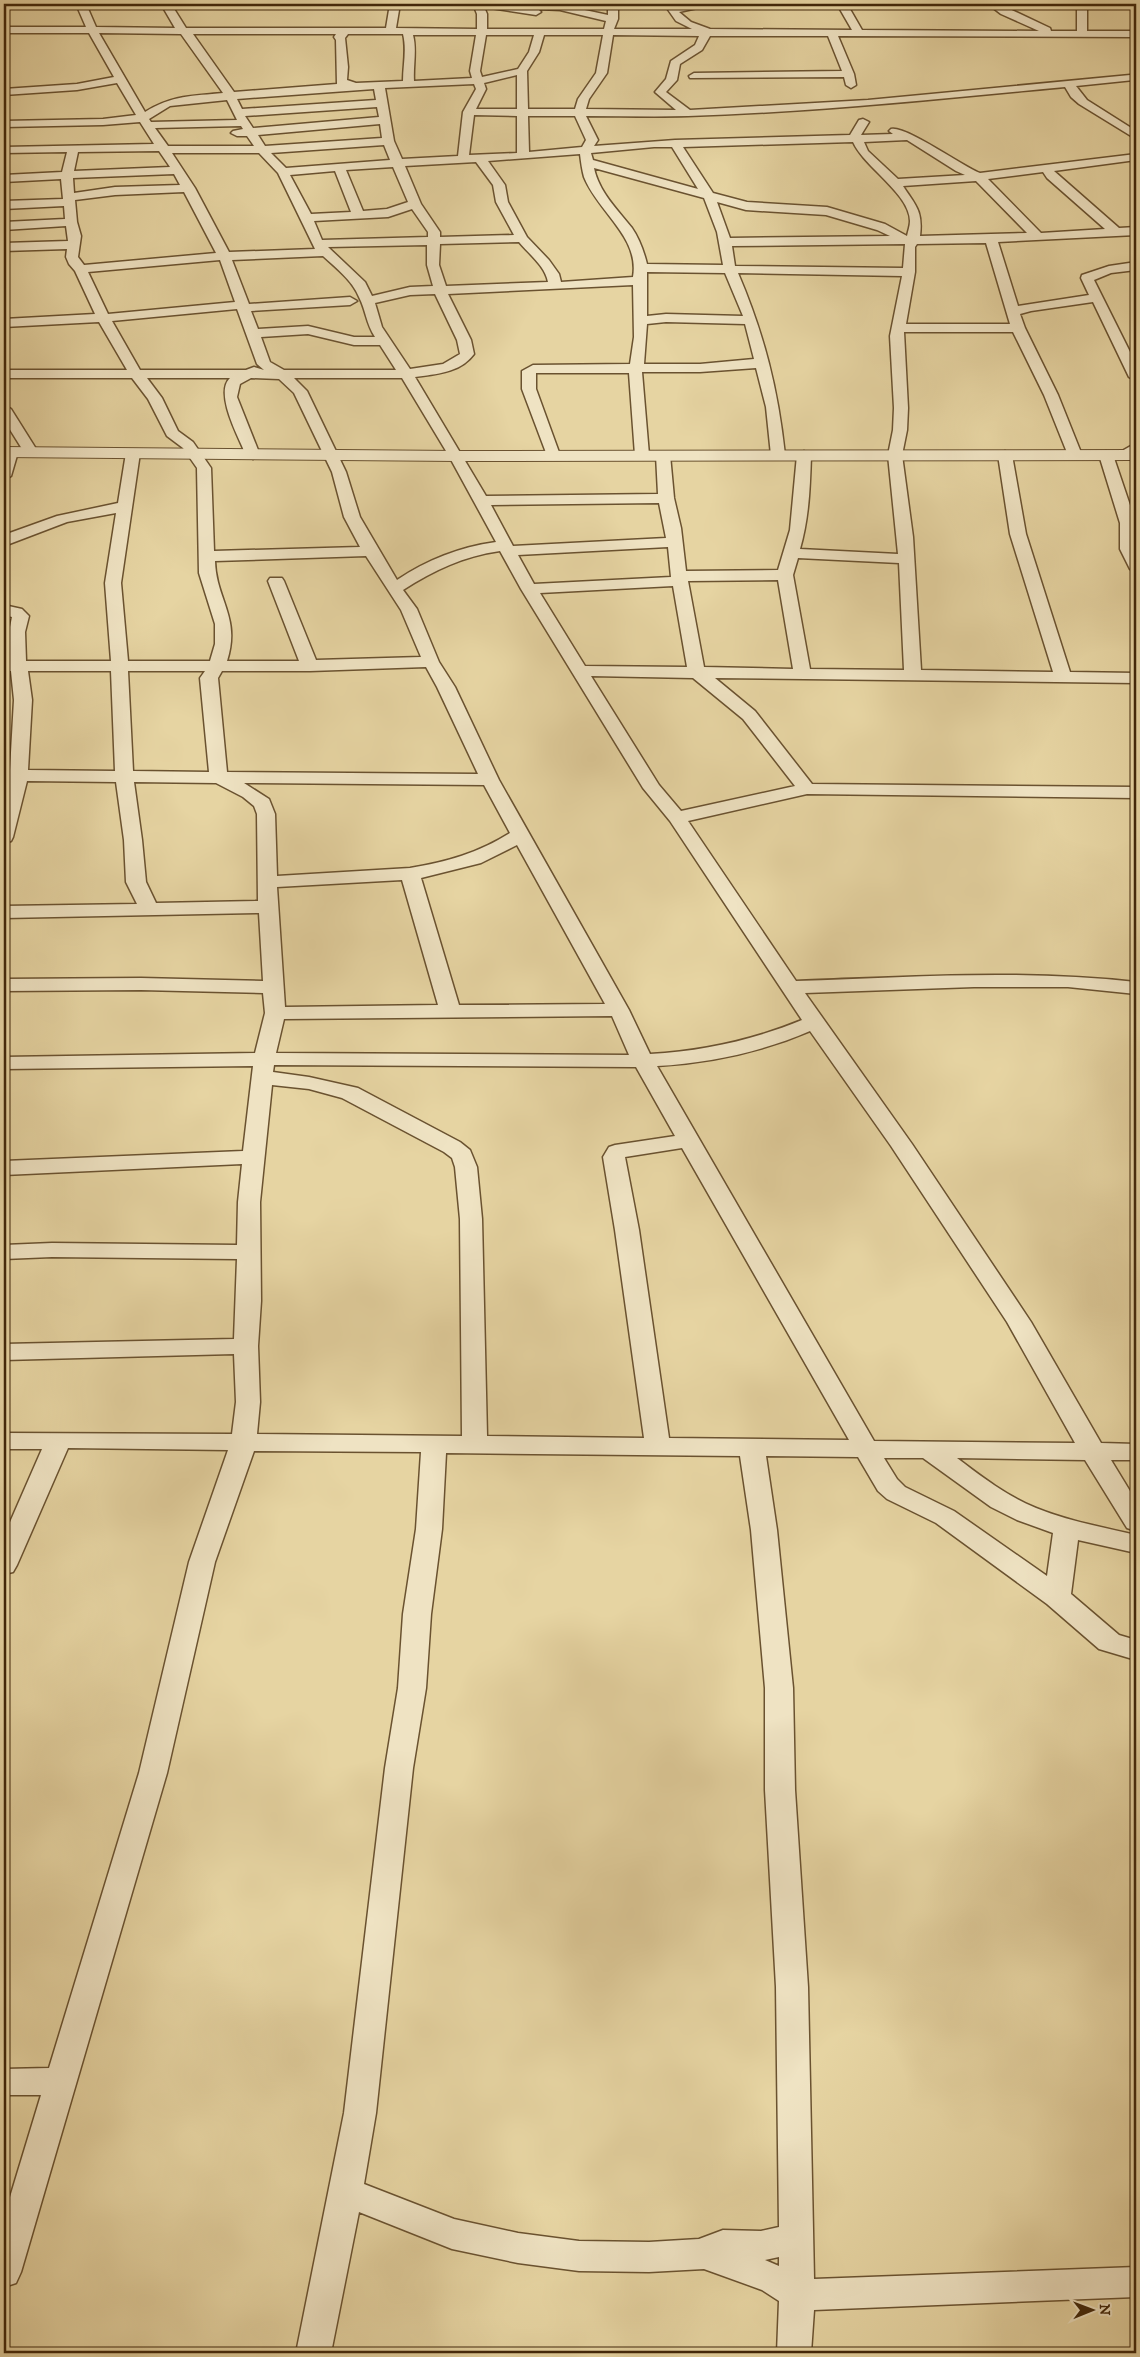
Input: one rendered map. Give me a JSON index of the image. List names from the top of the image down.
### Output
{
  "north": "right"
}
